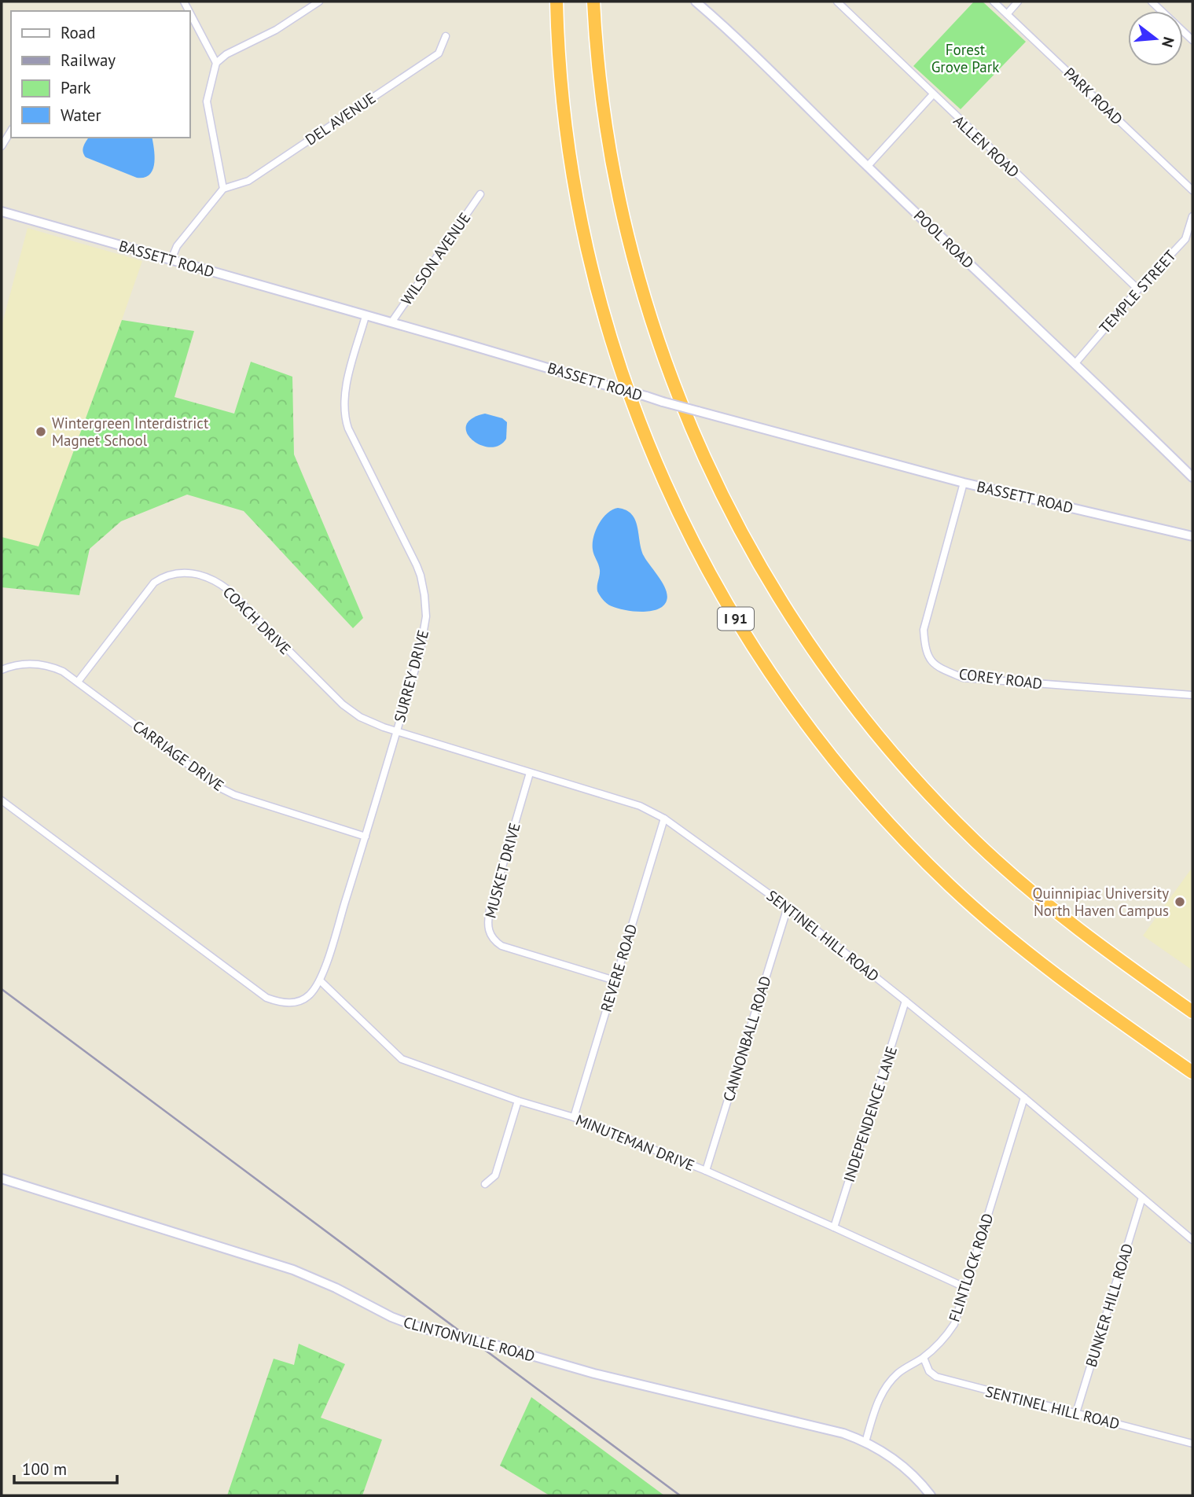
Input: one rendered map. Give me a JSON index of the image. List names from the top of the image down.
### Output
{
  "streets": {
    "highway": ["I 91"],
    "street": [
      "PARK ROAD",
      "DEL AVENUE",
      "ALLEN ROAD",
      "POOL ROAD",
      "BASSETT ROAD",
      "WILSON AVENUE",
      "TEMPLE STREET",
      "COACH DRIVE",
      "SURREY DRIVE",
      "COREY ROAD",
      "CARRIAGE DRIVE",
      "MUSKET DRIVE",
      "SENTINEL HILL ROAD",
      "REVERE ROAD",
      "CANNONBALL ROAD",
      "INDEPENDENCE LANE",
      "MINUTEMAN DRIVE",
      "FLINTLOCK ROAD",
      "BUNKER HILL ROAD",
      "CLINTONVILLE ROAD"
    ]
  },
  "crossings": [
    ["ALLEN ROAD", "TEMPLE STREET"],
    ["POOL ROAD", "TEMPLE STREET"],
    ["BASSETT ROAD", "WILSON AVENUE"],
    ["BASSETT ROAD", "SURREY DRIVE"],
    ["BASSETT ROAD", "COREY ROAD"],
    ["COACH DRIVE", "SURREY DRIVE"],
    ["COACH DRIVE", "CARRIAGE DRIVE"],
    ["COACH DRIVE", "SENTINEL HILL ROAD"],
    ["SURREY DRIVE", "CARRIAGE DRIVE"],
    ["SURREY DRIVE", "SENTINEL HILL ROAD"],
    ["SURREY DRIVE", "MINUTEMAN DRIVE"],
    ["MUSKET DRIVE", "SENTINEL HILL ROAD"],
    ["MUSKET DRIVE", "REVERE ROAD"],
    ["SENTINEL HILL ROAD", "REVERE ROAD"],
    ["SENTINEL HILL ROAD", "CANNONBALL ROAD"],
    ["SENTINEL HILL ROAD", "INDEPENDENCE LANE"],
    ["SENTINEL HILL ROAD", "FLINTLOCK ROAD"],
    ["SENTINEL HILL ROAD", "BUNKER HILL ROAD"],
    ["REVERE ROAD", "MINUTEMAN DRIVE"],
    ["CANNONBALL ROAD", "MINUTEMAN DRIVE"],
    ["INDEPENDENCE LANE", "MINUTEMAN DRIVE"],
    ["MINUTEMAN DRIVE", "FLINTLOCK ROAD"],
    ["FLINTLOCK ROAD", "CLINTONVILLE ROAD"]
  ],
  "parks": ["Forest Grove Park"],
  "places": ["Wintergreen Interdistrict Magnet School", "Quinnipiac University North Haven Campus"],
  "legend": [
    "Road",
    "Railway",
    "Park",
    "Water"
  ],
  "scale_bar": "100 m",
  "north": "right"
}
